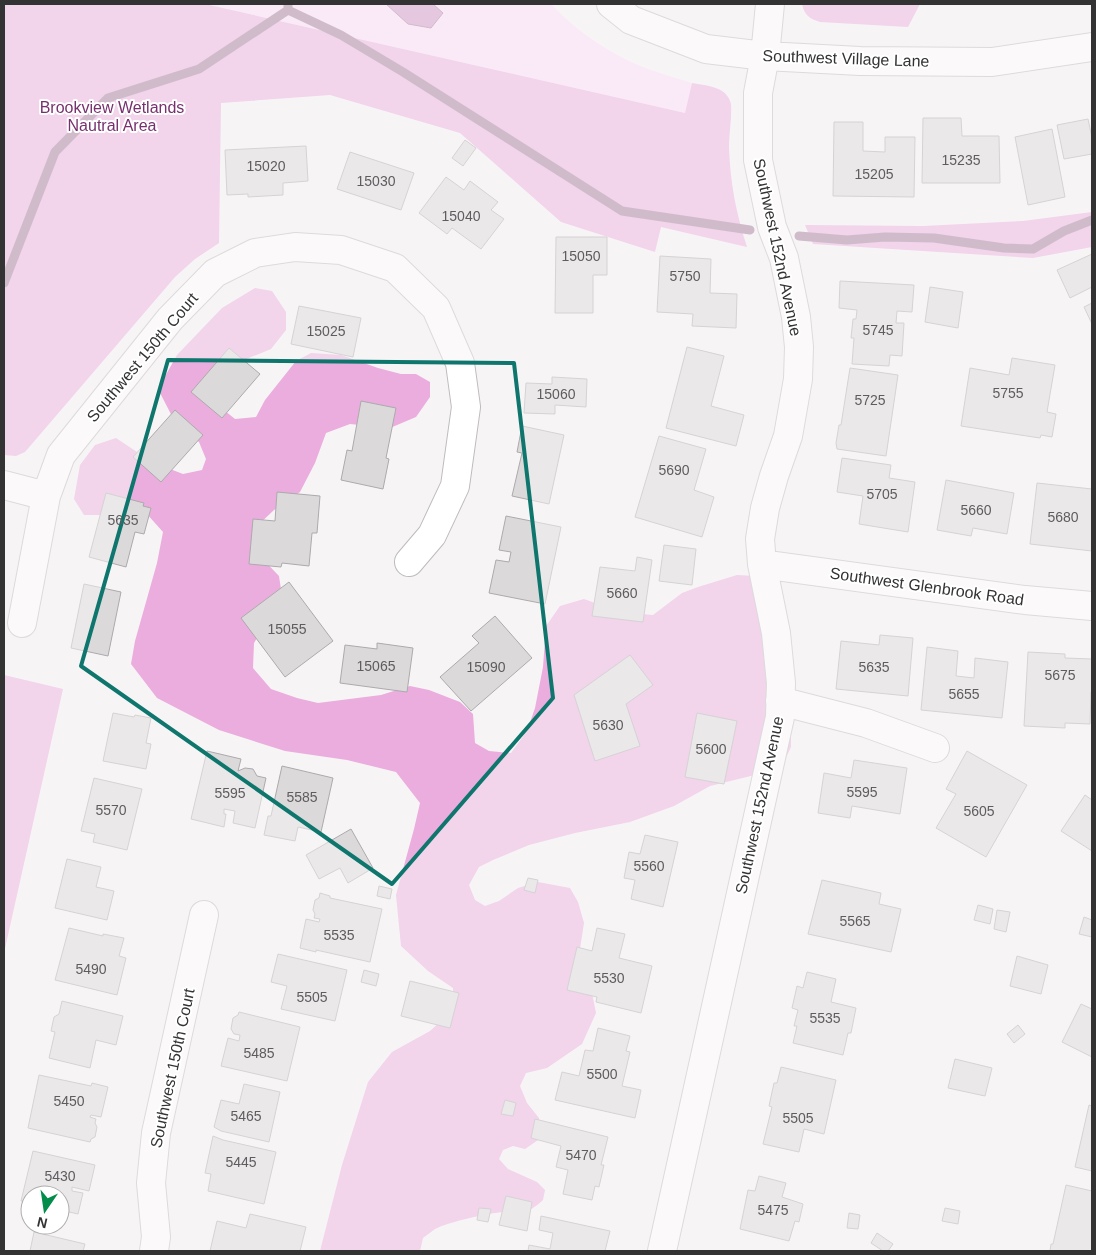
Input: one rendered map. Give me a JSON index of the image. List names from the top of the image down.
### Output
{
  "streets": {
    "street": [
      "Southwest Village Lane",
      "Southwest 152nd Avenue",
      "Southwest 150th Court",
      "Southwest Glenbrook Road"
    ]
  },
  "crossings": [
    ["Southwest Village Lane", "Southwest 152nd Avenue"],
    ["Southwest 152nd Avenue", "Southwest Glenbrook Road"]
  ],
  "parks": ["Brookview Wetlands Nautral Area"],
  "house_numbers": [
    "15235",
    "15020",
    "15205",
    "15030",
    "15040",
    "15050",
    "5750",
    "5745",
    "15025",
    "5755",
    "15060",
    "5725",
    "5690",
    "5705",
    "5660",
    "5680",
    "5635",
    "5660",
    "15055",
    "15065",
    "15090",
    "5635",
    "5675",
    "5655",
    "5630",
    "5600",
    "5595",
    "5595",
    "5585",
    "5570",
    "5605",
    "5560",
    "5565",
    "5535",
    "5490",
    "5530",
    "5505",
    "5535",
    "5485",
    "5500",
    "5450",
    "5465",
    "5505",
    "5470",
    "5445",
    "5430",
    "5475"
  ],
  "north": "bottom"
}
